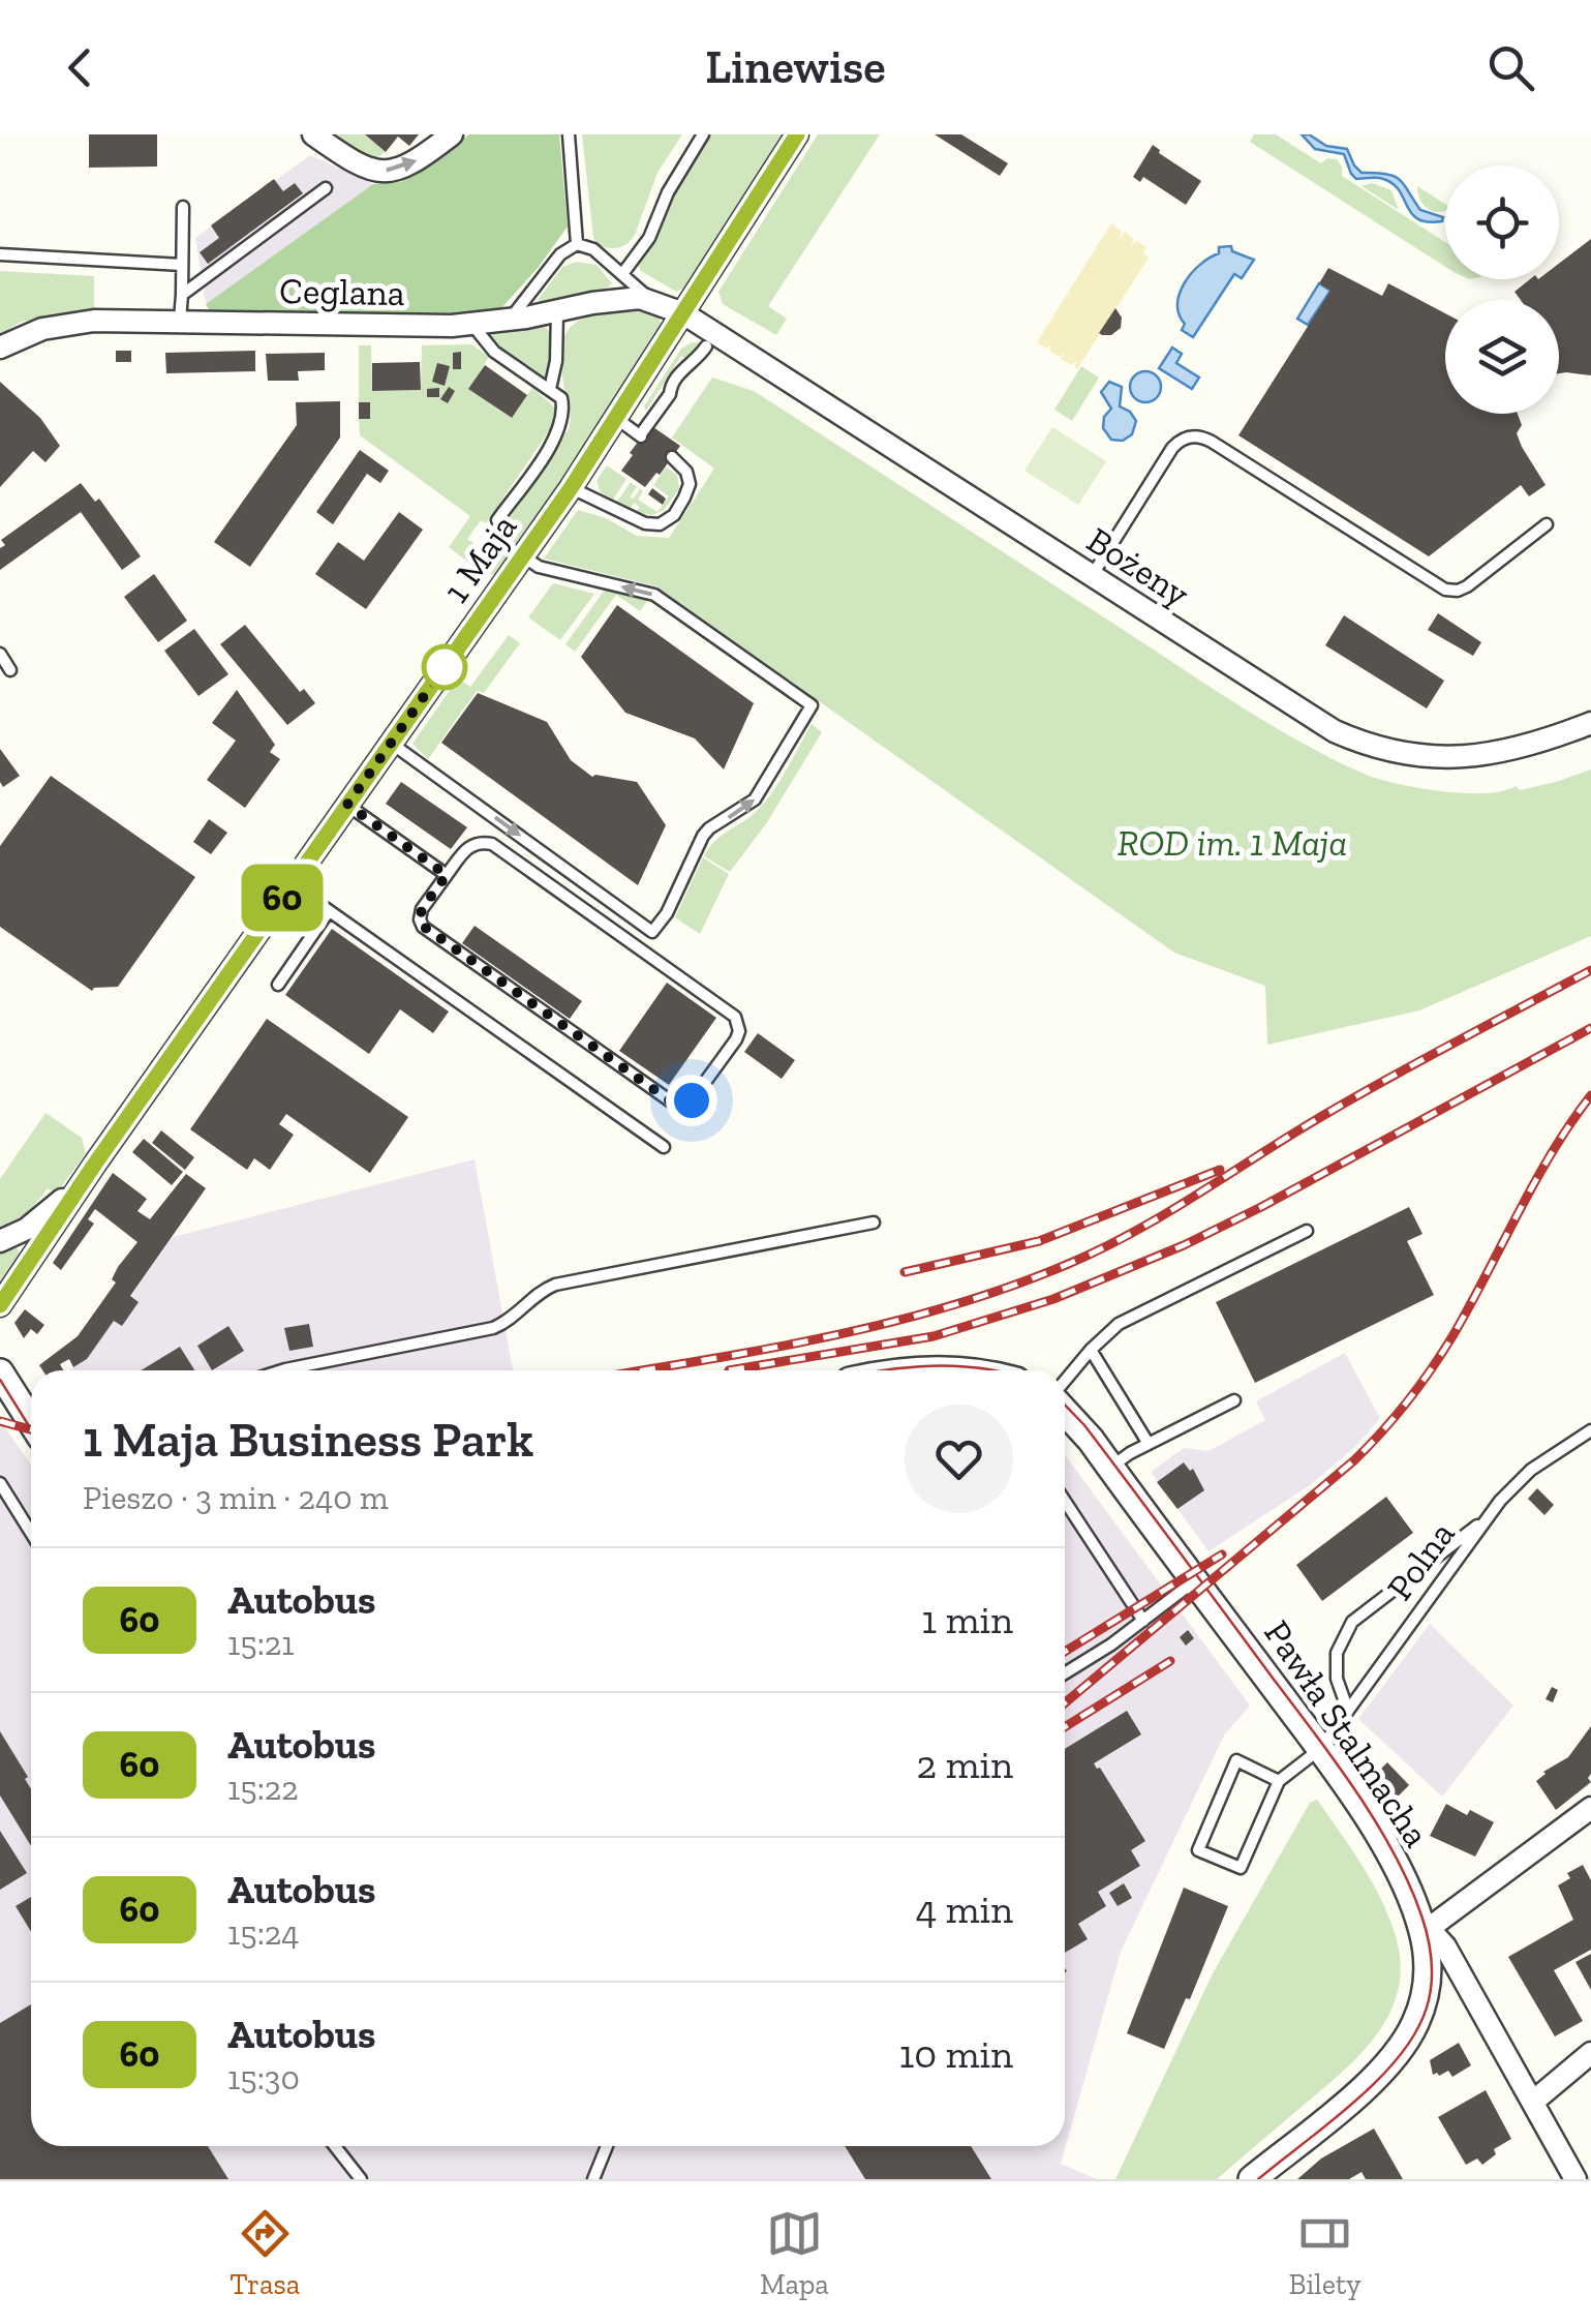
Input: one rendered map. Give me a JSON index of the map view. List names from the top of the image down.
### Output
{
  "streets": {
    "street": [
      "Ceglana",
      "1 Maja",
      "Bożeny",
      "Pawła Stalmacha"
    ],
    "lane": ["Polna"]
  },
  "crossings": [
    ["Ceglana", "1 Maja"],
    ["Ceglana", "Bożeny"],
    ["1 Maja", "Bożeny"],
    ["Polna", "Pawła Stalmacha"]
  ],
  "parks": ["ROD im. 1 Maja"],
  "lines": ["bus line 60"],
  "page": {
    "header": "Linewise",
    "on_map": "60",
    "heading": ["1 Maja Business Park", "Pieszo · 3 min · 240 m"],
    "list": [
      {
        "mark": "60",
        "name": "Autobus",
        "note": "15:21",
        "value": "1 min"
      },
      {
        "mark": "60",
        "name": "Autobus",
        "note": "15:22",
        "value": "2 min"
      },
      {
        "mark": "60",
        "name": "Autobus",
        "note": "15:24",
        "value": "4 min"
      },
      {
        "mark": "60",
        "name": "Autobus",
        "note": "15:30",
        "value": "10 min"
      }
    ],
    "tabs": ["Trasa", "Mapa", "Bilety"]
  }
}
